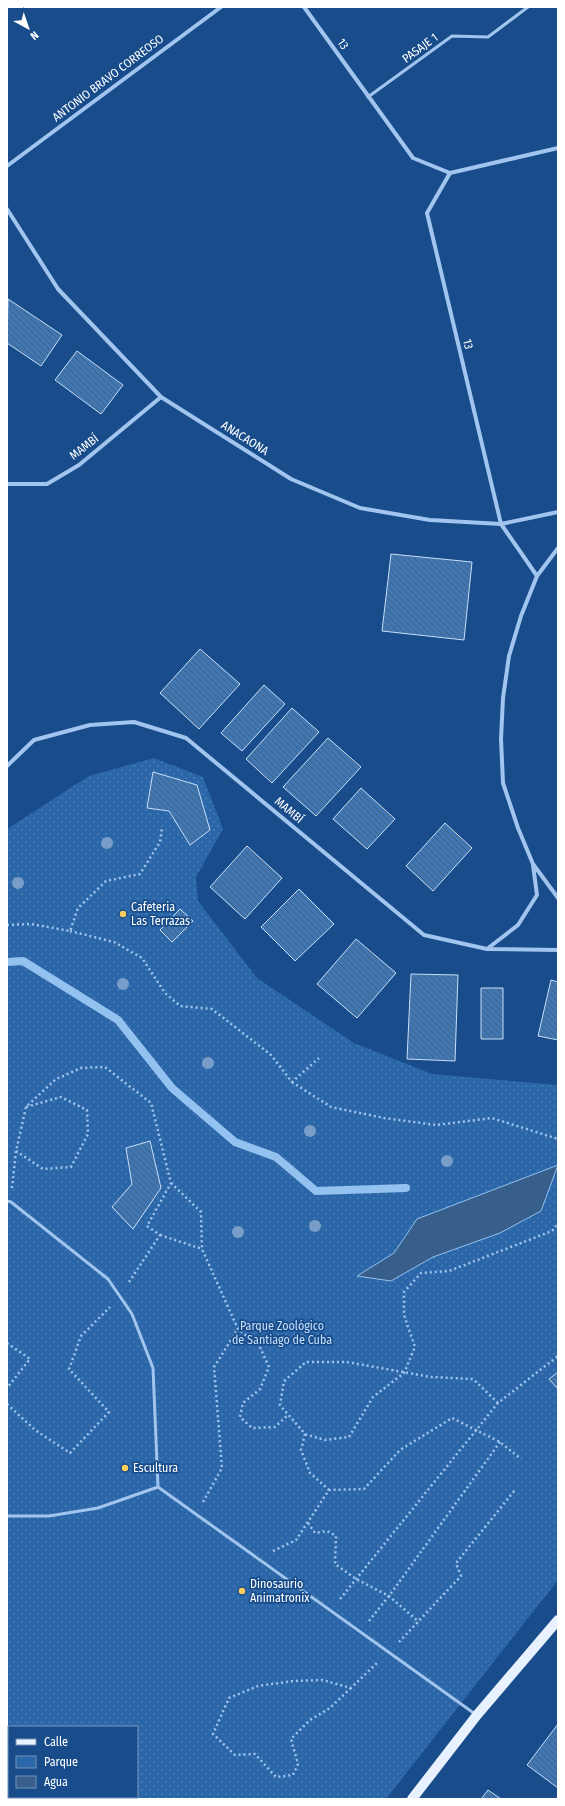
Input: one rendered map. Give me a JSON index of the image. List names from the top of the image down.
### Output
{
  "streets": {
    "street": [
      "13",
      "ANTONIO BRAVO CORREOSO",
      "ANACAONA",
      "MAMBÍ"
    ],
    "lane": ["PASAJE 1"]
  },
  "crossings": [
    ["13", "PASAJE 1"],
    ["13", "ANACAONA"],
    ["ANACAONA", "MAMBÍ"]
  ],
  "parks": ["Parque Zoológico de Santiago de Cuba"],
  "places": ["Cafeteria Las Terrazas", "Escultura", "Dinosaurio Animatronix"],
  "legend": ["Calle", "Parque", "Agua"],
  "north": "bottom right"
}
